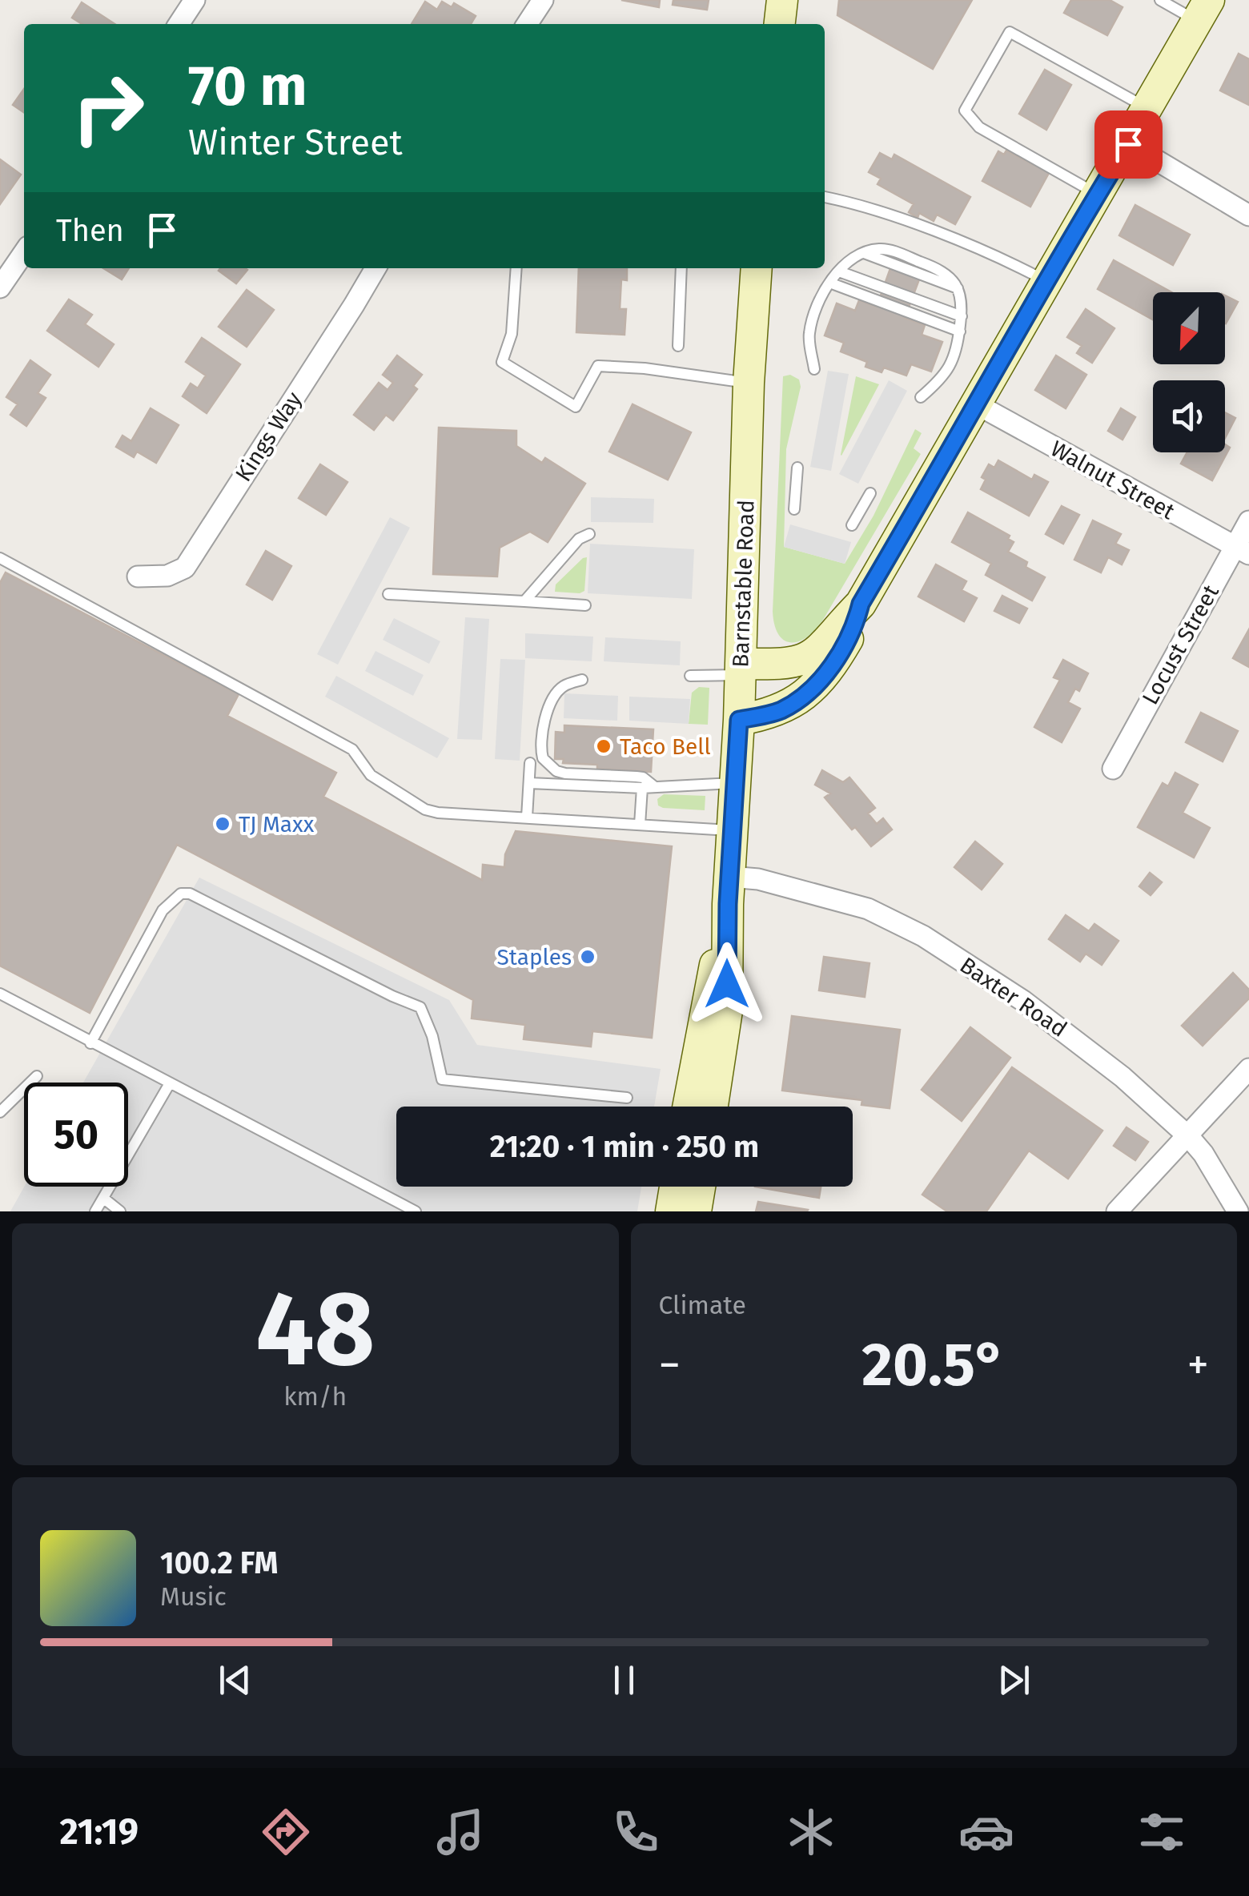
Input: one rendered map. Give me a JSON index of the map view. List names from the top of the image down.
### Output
{
  "streets": {
    "main road": ["Barnstable Road"],
    "street": [
      "Kings Way",
      "Walnut Street",
      "Locust Street",
      "Baxter Road"
    ]
  },
  "crossings": [
    ["Walnut Street", "Locust Street"],
    ["Barnstable Road", "Baxter Road"]
  ],
  "places": ["Taco Bell", "TJ Maxx", "Staples"],
  "north": "bottom left",
  "page": {
    "turn": ["70 m", "Winter Street"],
    "then": "Then",
    "limit": "50",
    "trip": "21:20 · 1 min · 250 m",
    "tile": [
      ["48", "km/h"],
      "Climate"
    ],
    "heat": ["−", "20.5°", "+"],
    "song": ["100.2 FM", "Music"],
    "tabs": "21:19"
  }
}
